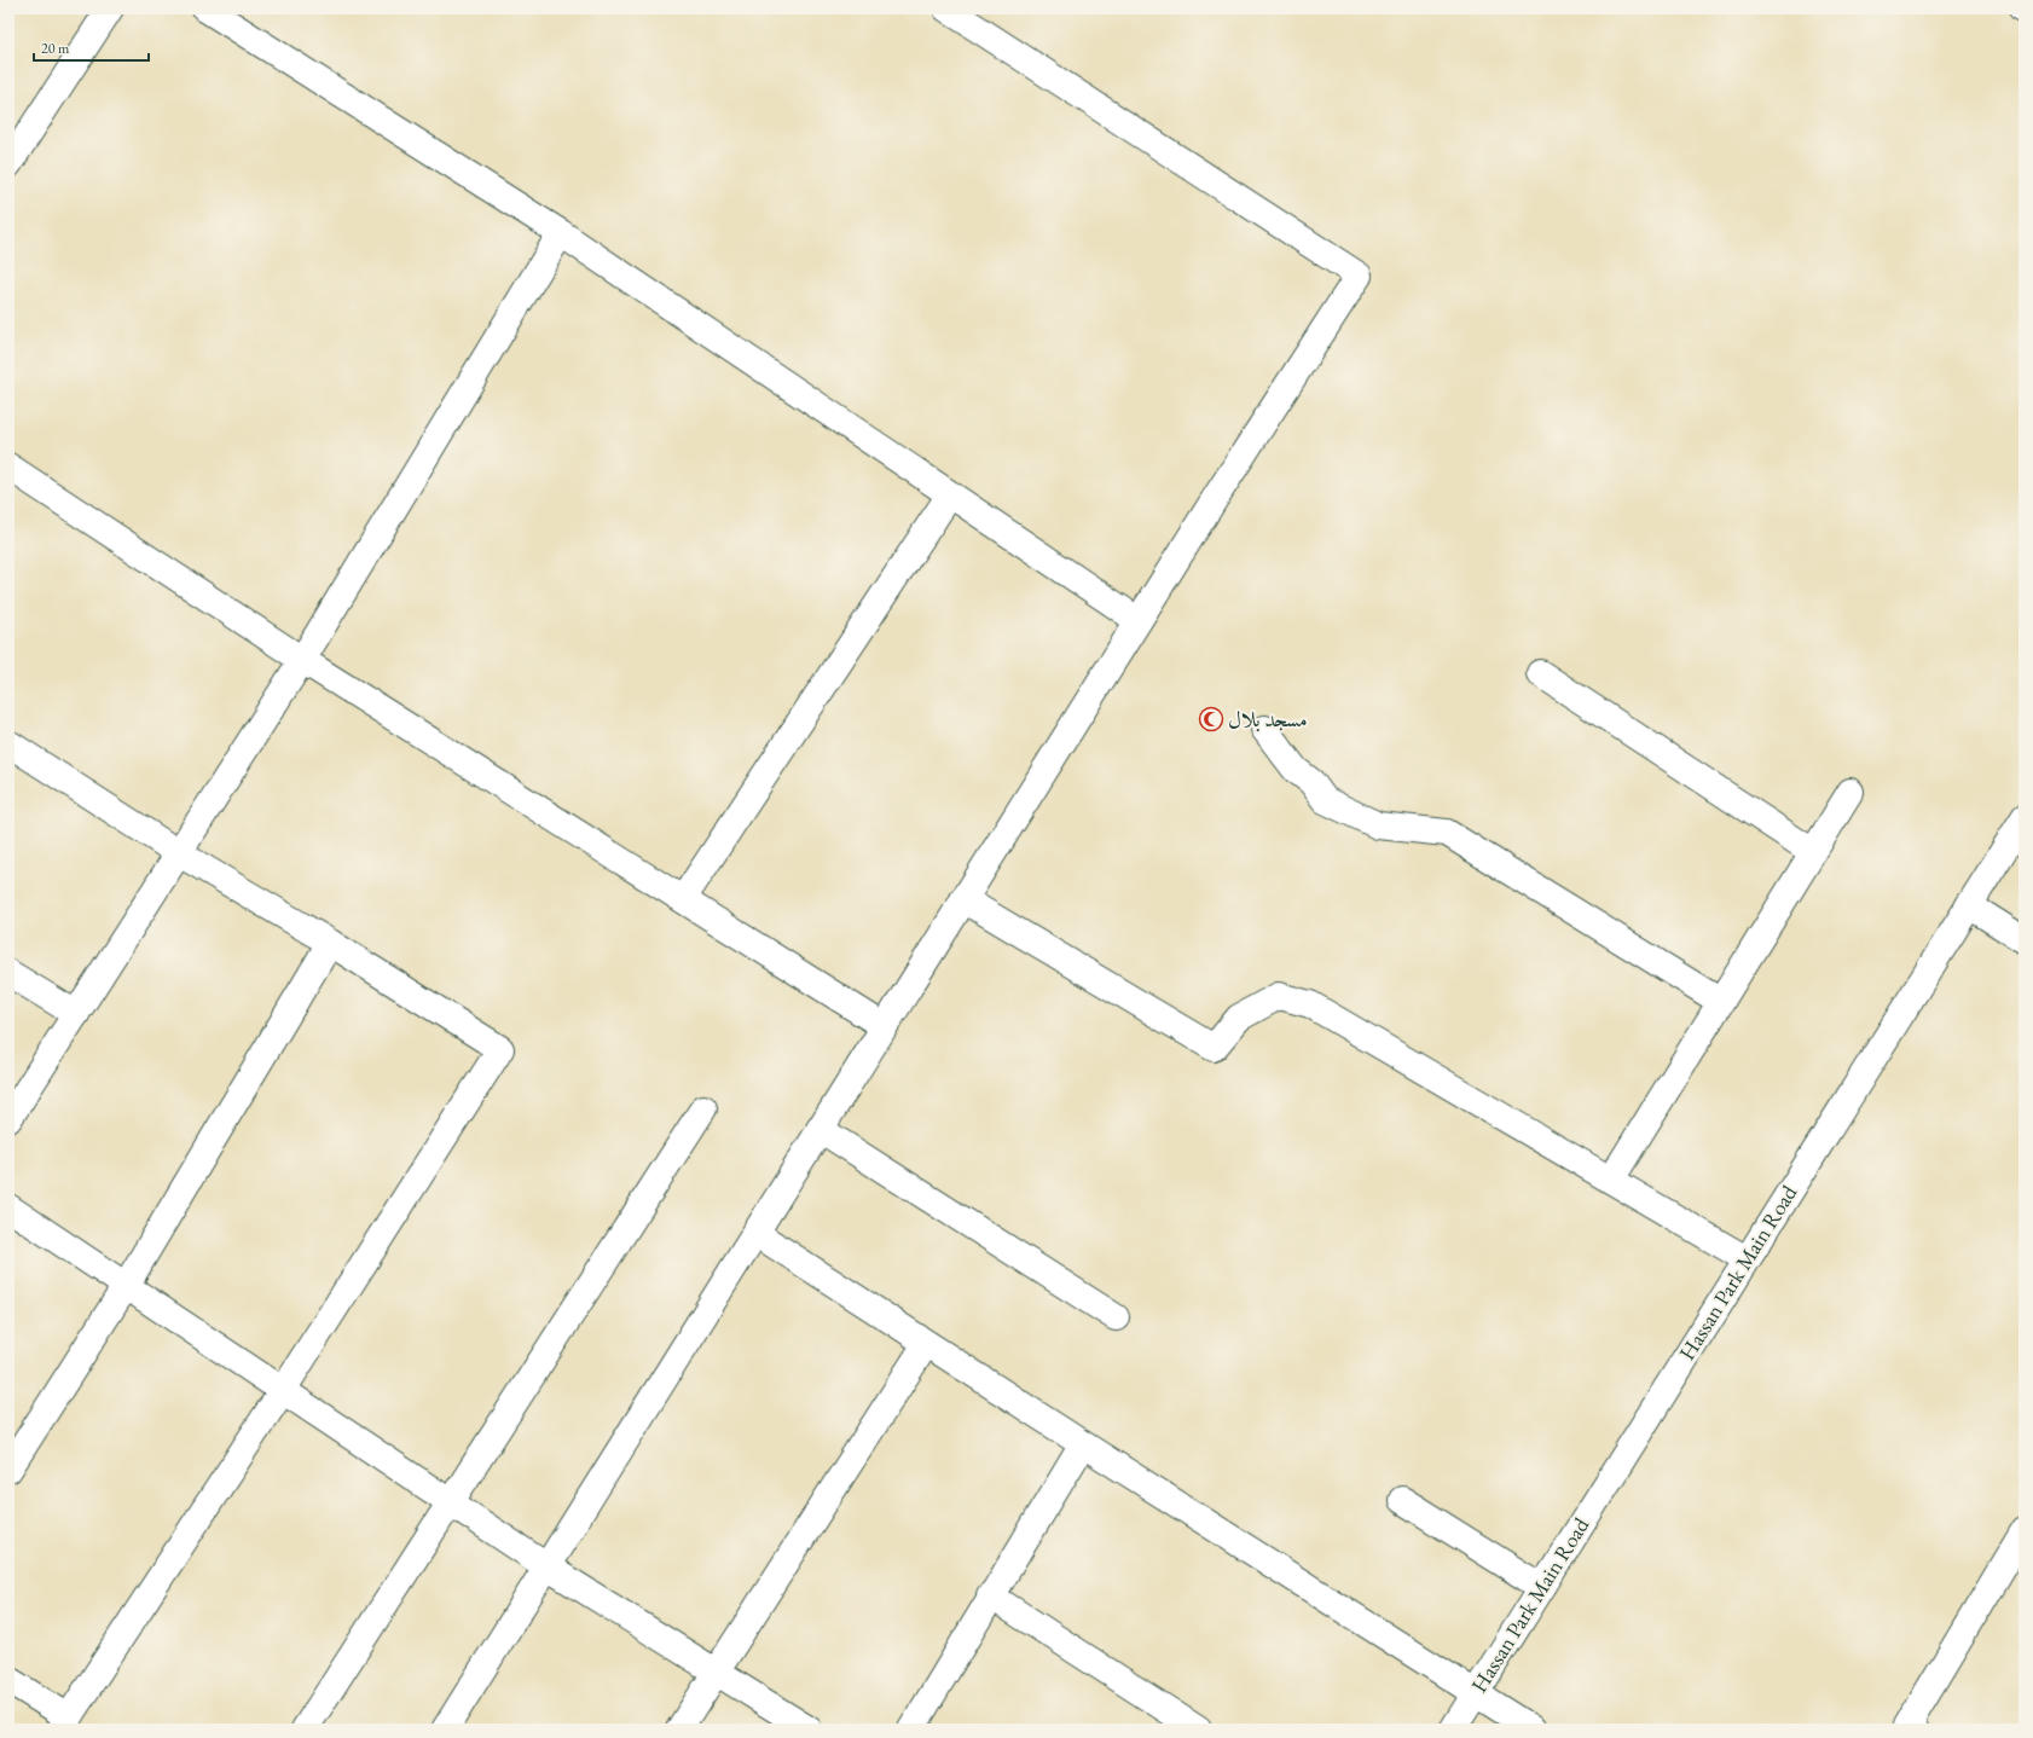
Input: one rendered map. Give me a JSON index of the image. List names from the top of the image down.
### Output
{
  "streets": {
    "street": ["Hassan Park Main Road"]
  },
  "places": {
    "mosque": ["مسجد بلال"]
  },
  "scale_bar": "20 m"
}
